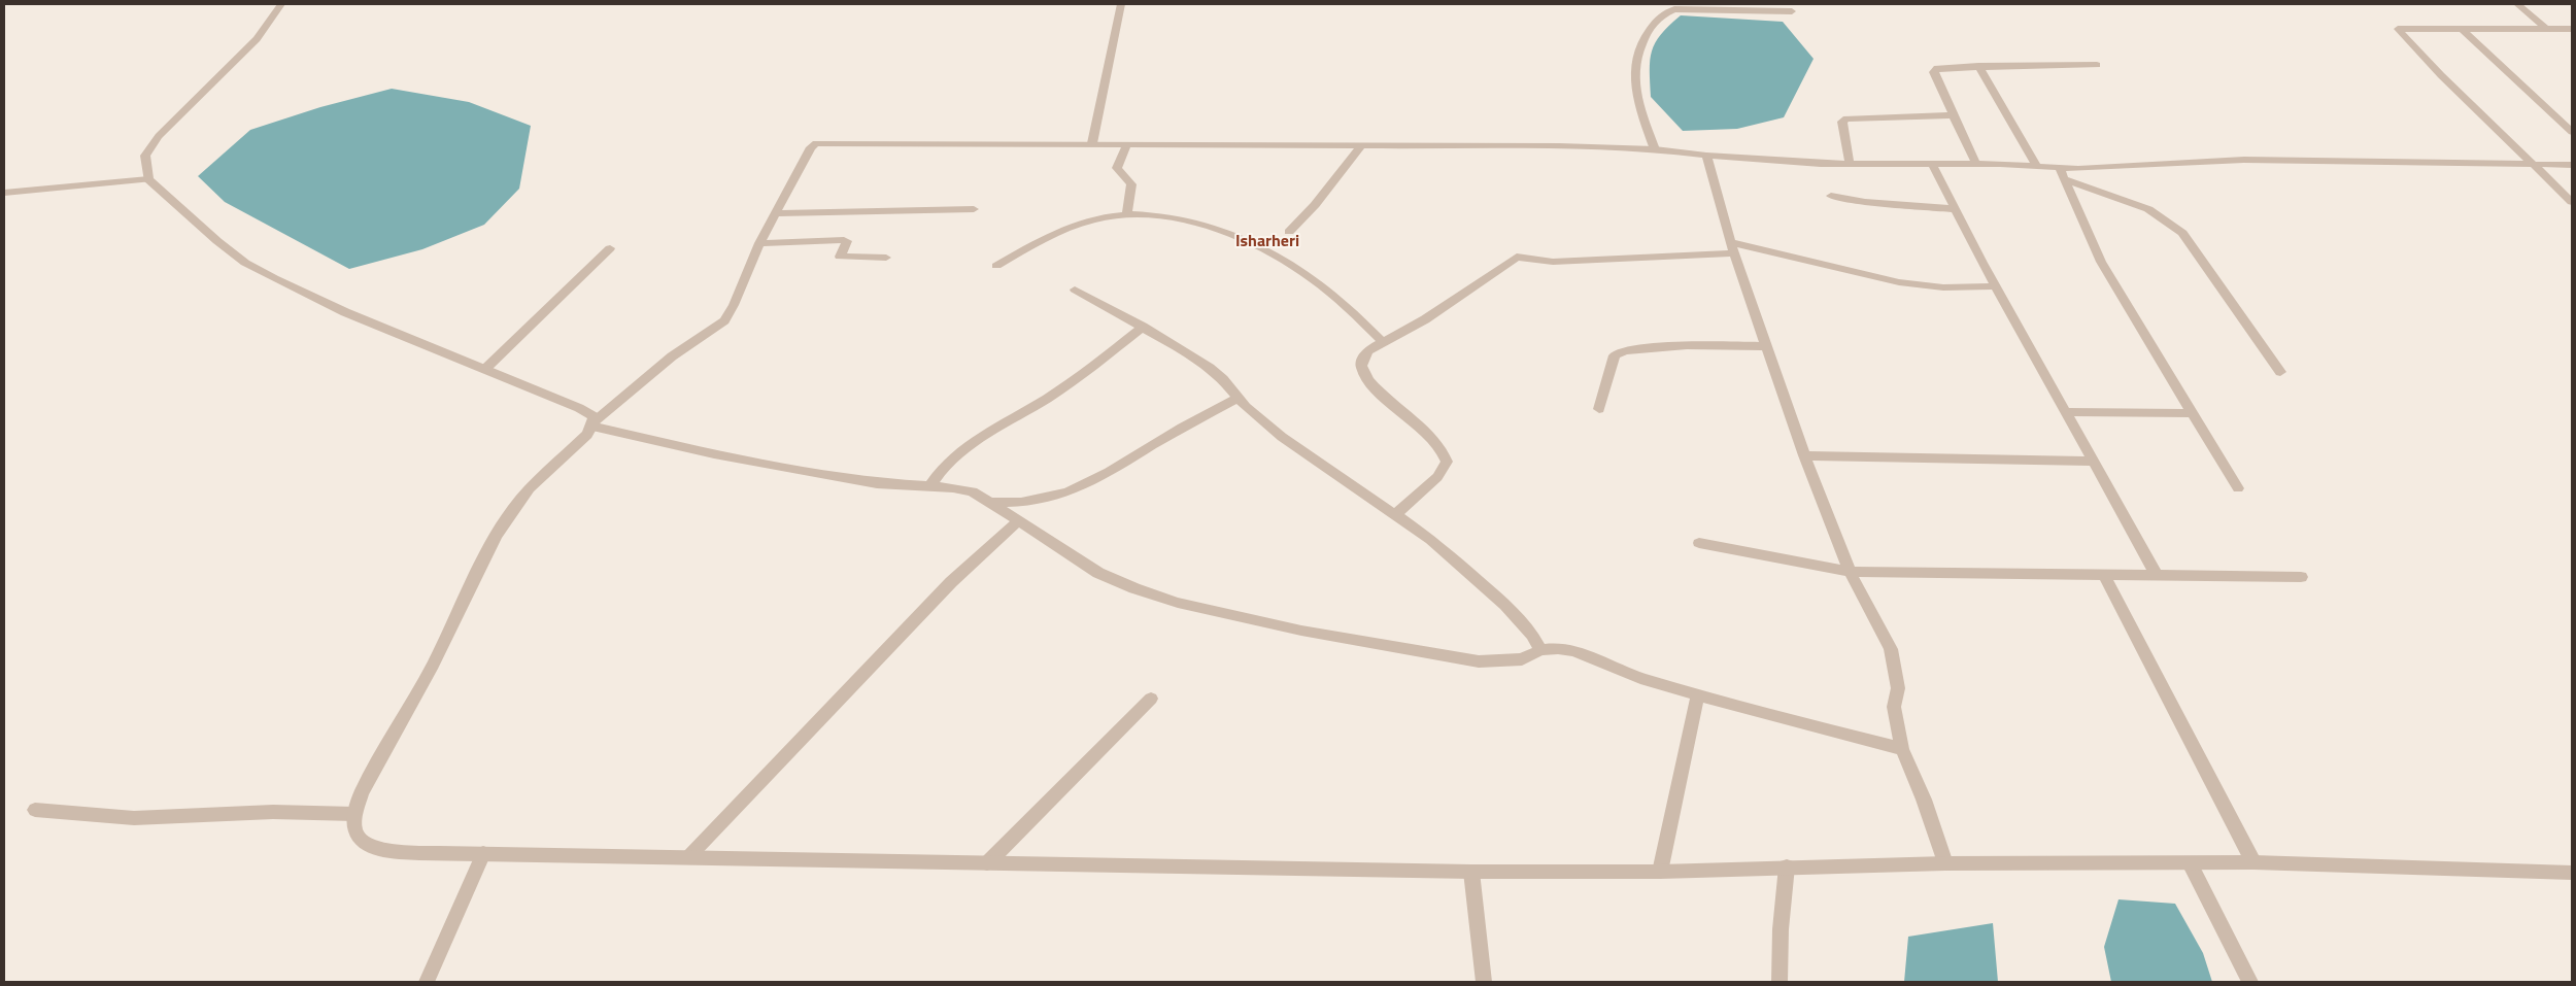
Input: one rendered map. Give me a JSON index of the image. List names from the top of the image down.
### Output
{
  "districts": ["Isharheri"]
}
